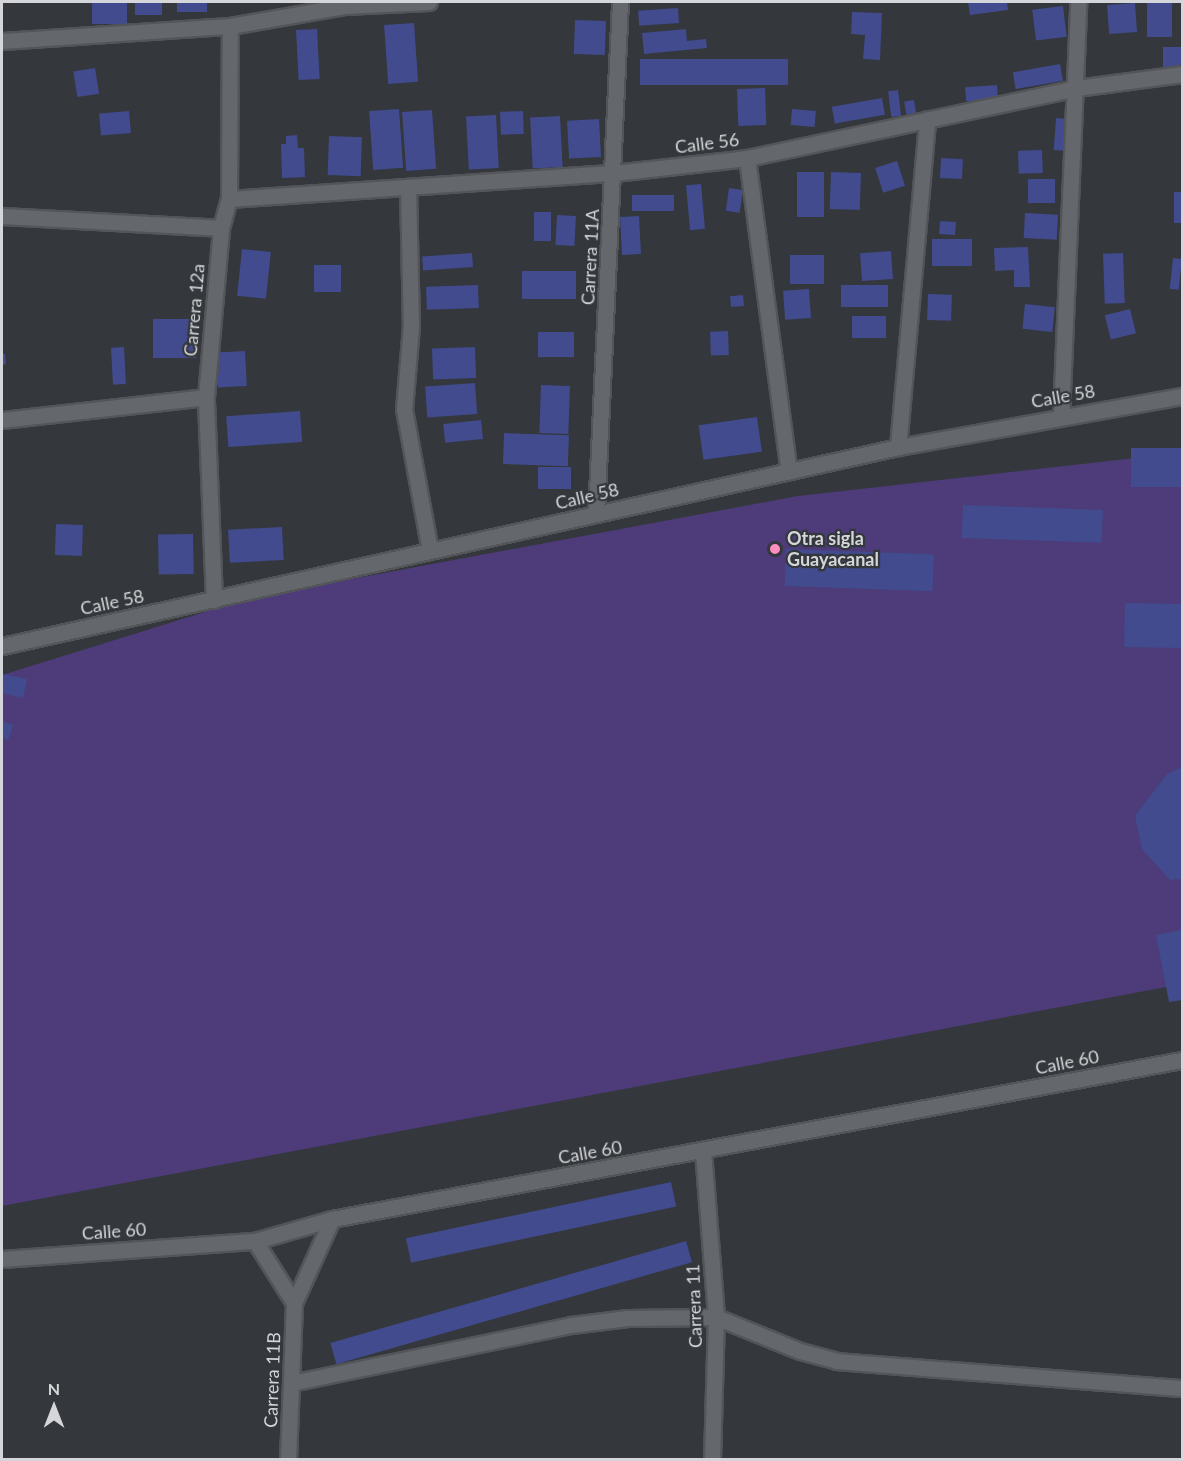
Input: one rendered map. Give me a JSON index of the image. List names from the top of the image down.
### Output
{
  "streets": {
    "street": [
      "Calle 56",
      "Carrera 11A",
      "Carrera 12a",
      "Calle 58",
      "Calle 60",
      "Carrera 11",
      "Carrera 11B"
    ]
  },
  "crossings": [
    ["Calle 56", "Carrera 11A"],
    ["Calle 56", "Carrera 12a"],
    ["Carrera 11A", "Calle 58"],
    ["Carrera 12a", "Calle 58"],
    ["Calle 60", "Carrera 11"],
    ["Calle 60", "Carrera 11B"]
  ],
  "places": ["Otra sigla Guayacanal"],
  "north": "top"
}
